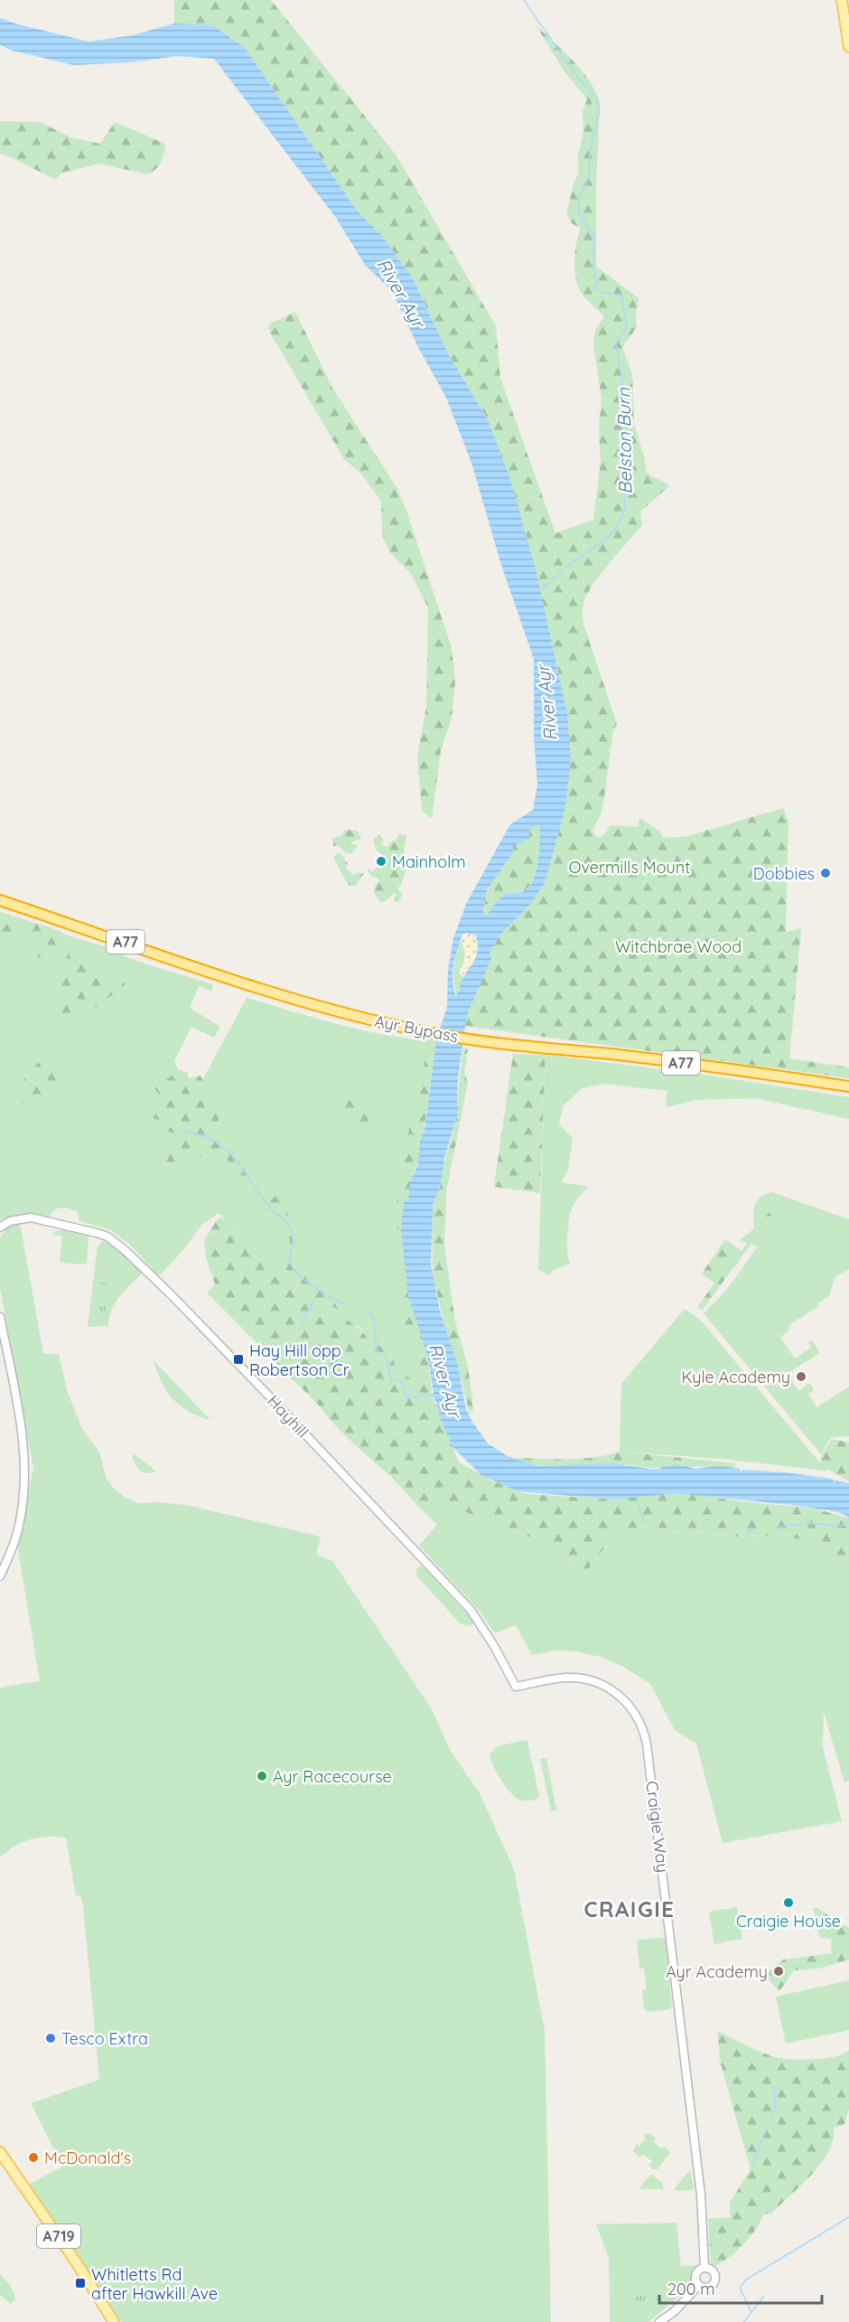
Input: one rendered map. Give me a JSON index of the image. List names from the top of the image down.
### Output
{
  "streets": {
    "highway": ["A77", "Ayr Bypass"],
    "main road": ["A719"],
    "street": ["Hayhill", "Craigie Way"]
  },
  "crossings": [
    ["Hayhill", "Craigie Way"]
  ],
  "districts": ["CRAIGIE"],
  "water": ["River Ayr", "Belston Burn"],
  "parks": ["Overmills Mount", "Witchbrae Wood"],
  "places": {
    "other": [
      "Mainholm",
      "Dobbies",
      "Kyle Academy",
      "Ayr Racecourse",
      "Craigie House",
      "Ayr Academy",
      "Tesco Extra",
      "McDonald's"
    ],
    "transit": ["Hay Hill opp Robertson Cr", "Whitletts Rd after Hawkill Ave"]
  },
  "scale_bar": "200 m"
}
